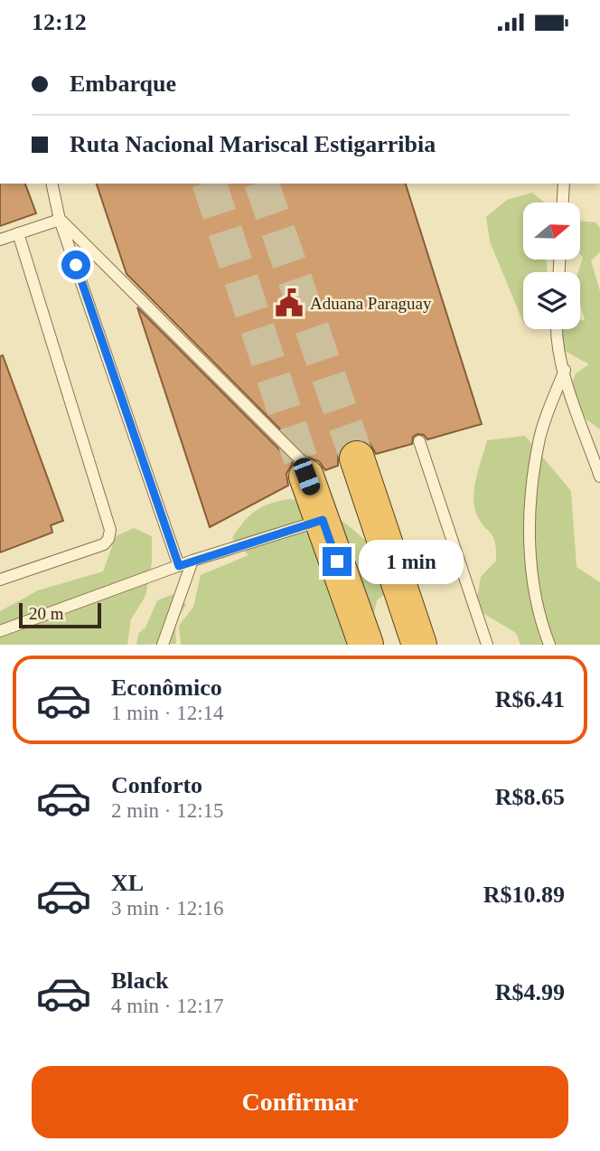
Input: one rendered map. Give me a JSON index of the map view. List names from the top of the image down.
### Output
{
  "places": {
    "public building": ["Aduana Paraguay"]
  },
  "scale_bar": "20 m",
  "north": "right",
  "page": {
    "status": "12:12",
    "banner": ["Embarque", "Ruta Nacional Mariscal Estigarribia"],
    "bubble": "1 min",
    "scale": "20 m",
    "list": [
      {
        "name": "Econômico",
        "note": "1 min · 12:14",
        "value": "R$6.41"
      },
      {
        "name": "Conforto",
        "note": "2 min · 12:15",
        "value": "R$8.65"
      },
      {
        "name": "XL",
        "note": "3 min · 12:16",
        "value": "R$10.89"
      },
      {
        "name": "Black",
        "note": "4 min · 12:17",
        "value": "R$4.99"
      }
    ],
    "buttons": "Confirmar"
  }
}
